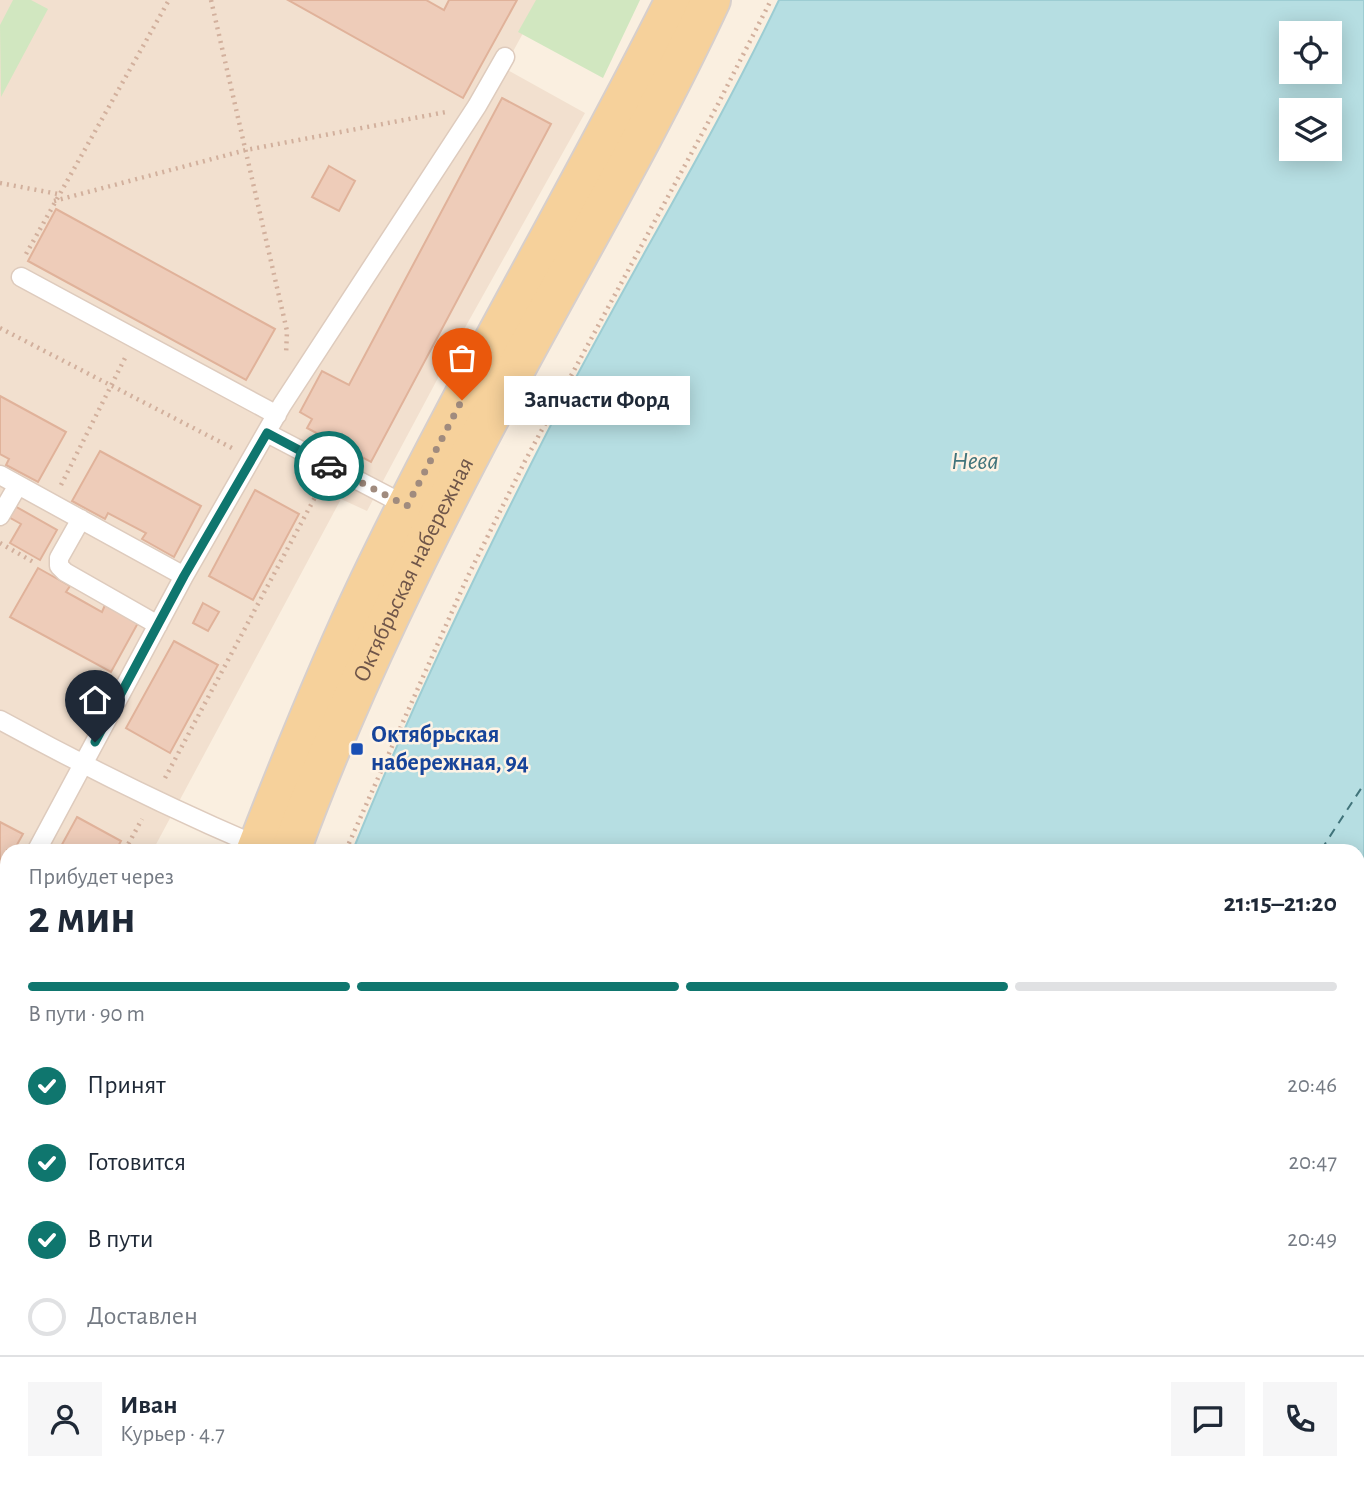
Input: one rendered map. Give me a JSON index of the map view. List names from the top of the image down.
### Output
{
  "streets": {
    "main road": ["Октябрьская набережная"]
  },
  "water": ["Нева"],
  "places": {
    "other": ["Запчасти Форд"],
    "transit": ["Октябрьская набережная, 94"]
  },
  "page": {
    "bubble": "Запчасти Форд",
    "heading": ["2 мин", "Прибудет через", "21:15–21:20"],
    "panel": ["Иван", "Курьер · 4.7"],
    "bar": "В пути · 90 m",
    "list": [
      ["Принят", "20:46"],
      ["Готовится", "20:47"],
      ["В пути", "20:49"],
      "Доставлен"
    ]
  }
}
